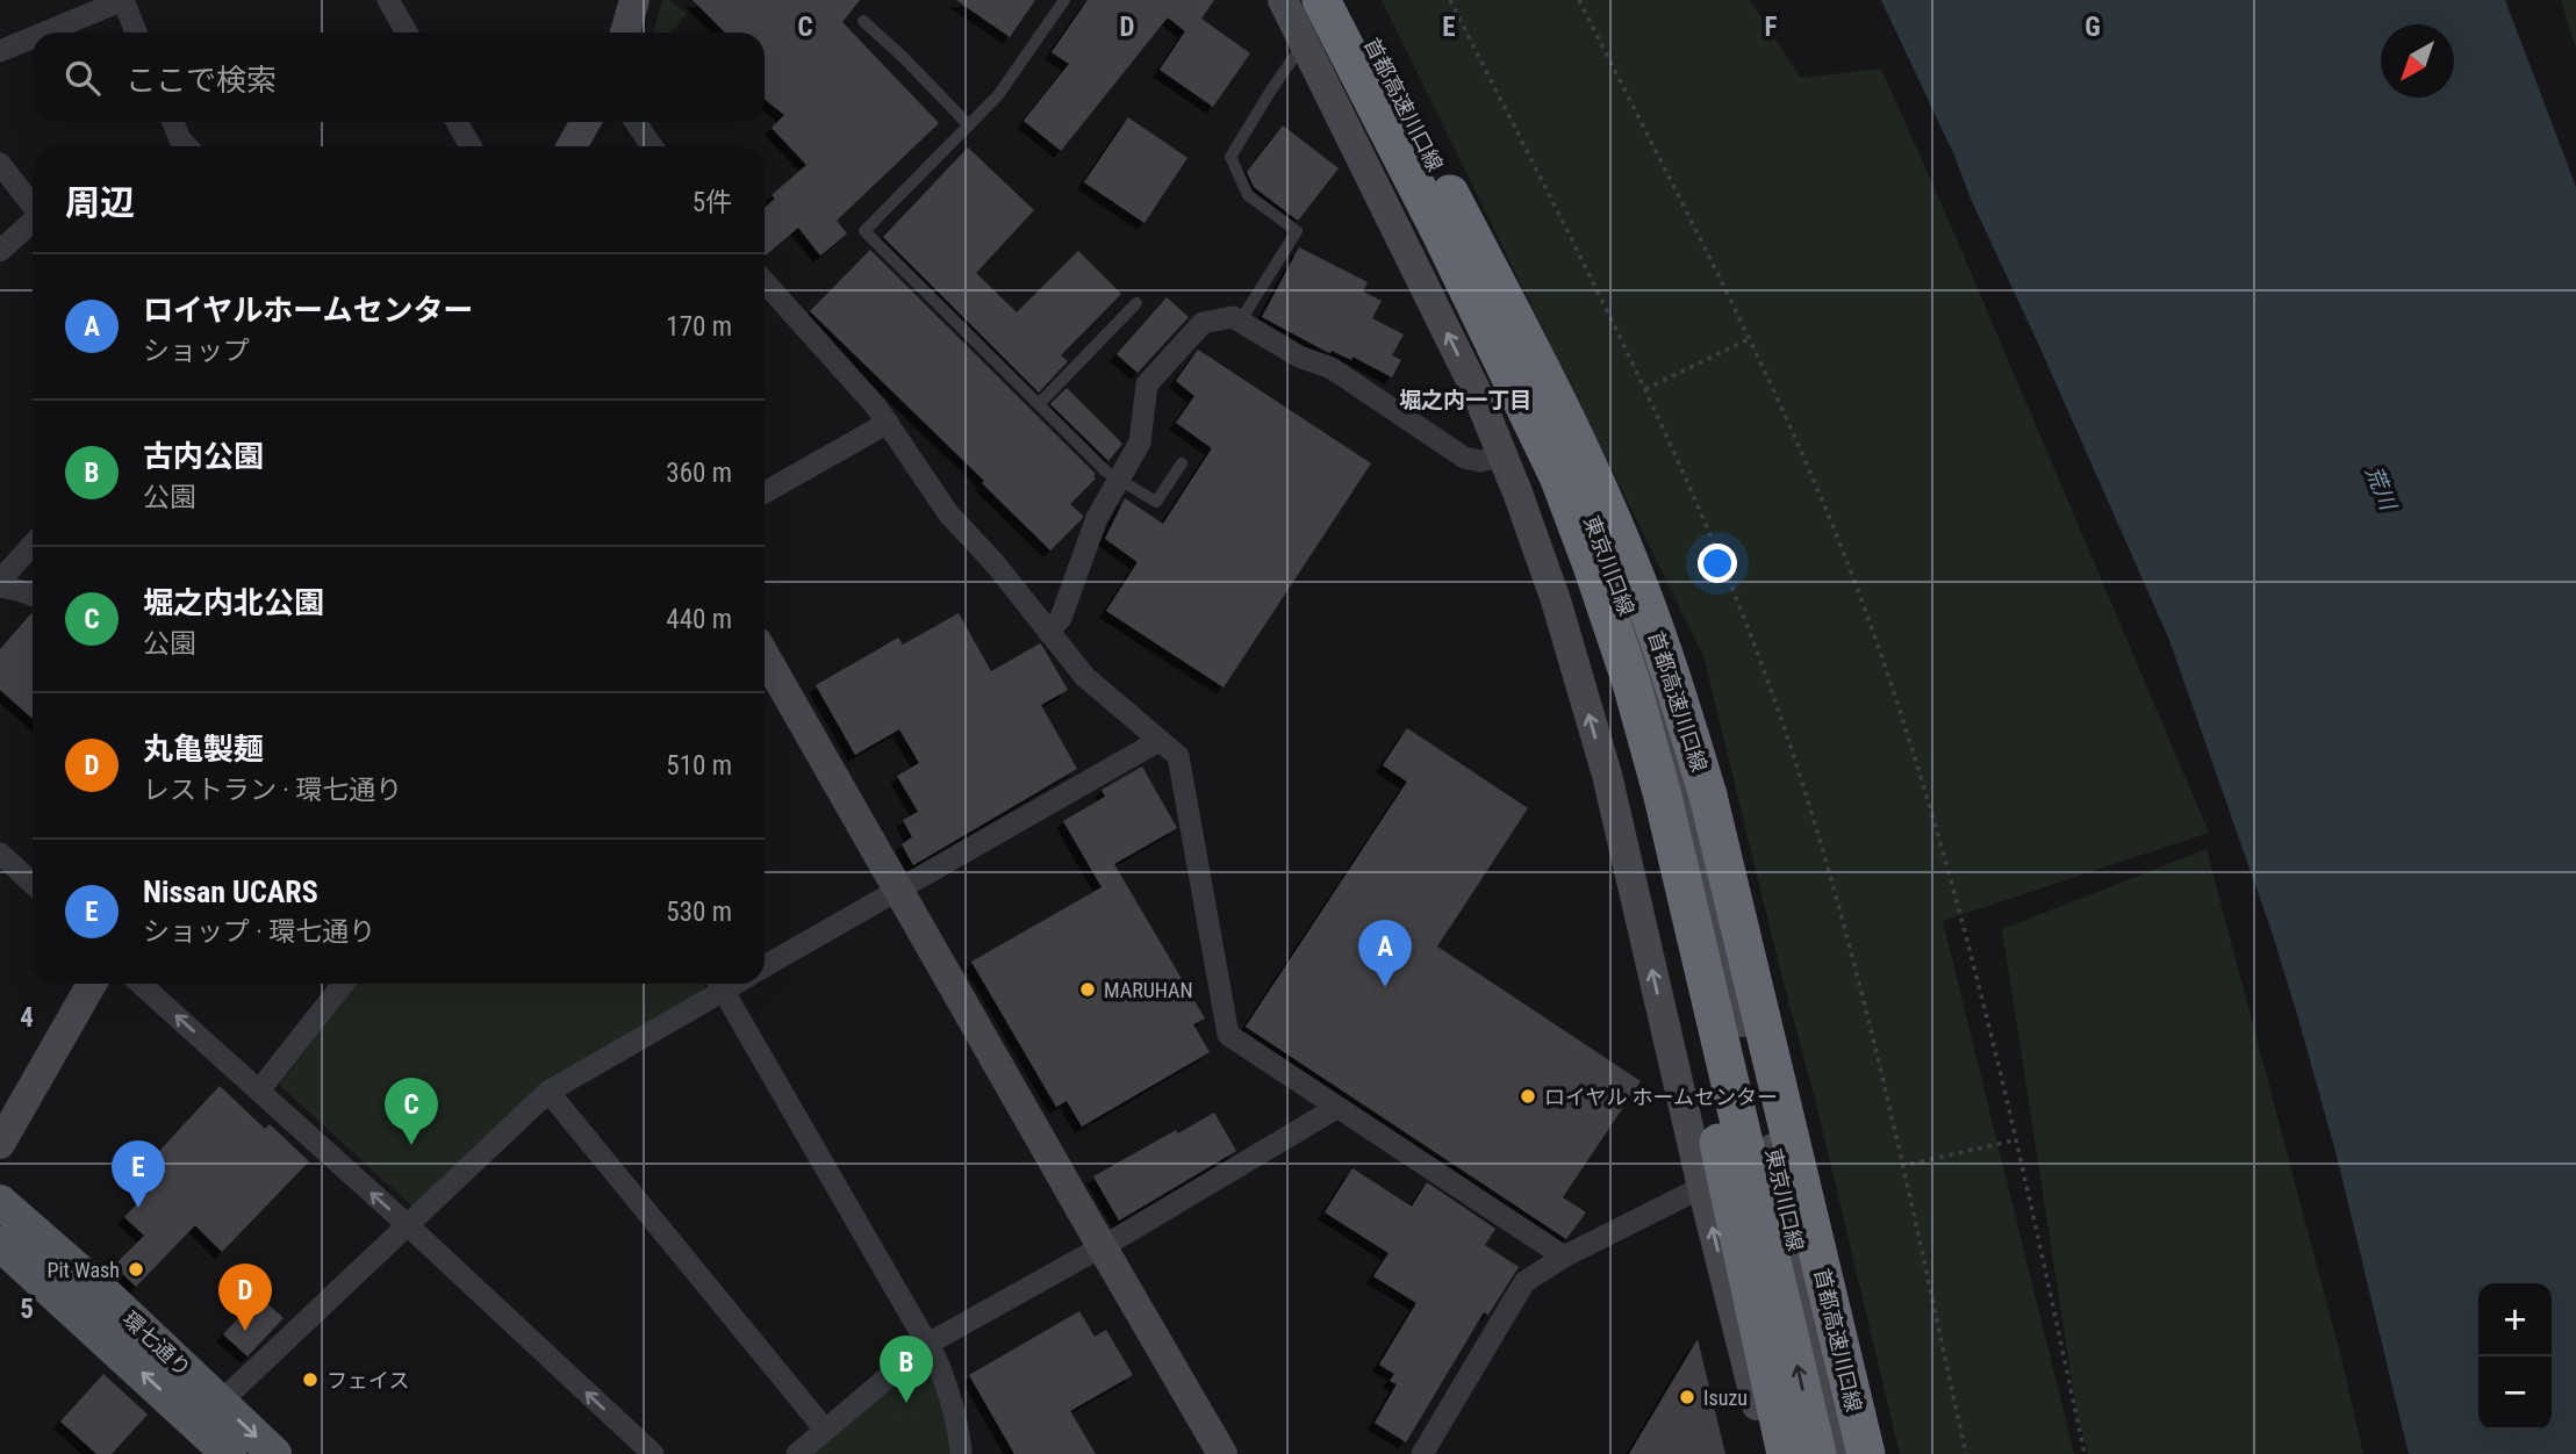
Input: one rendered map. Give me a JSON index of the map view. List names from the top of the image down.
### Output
{
  "streets": {
    "highway": ["首都高速川口線"],
    "main road": ["東京川口線", "環七通り"]
  },
  "districts": ["堀之内一丁目"],
  "water": ["荒川"],
  "places": [
    "MARUHAN",
    "ロイヤル ホームセンター",
    "Pit Wash",
    "フェイス",
    "Isuzu"
  ],
  "north": "bottom left",
  "page": {
    "search": "ここで検索",
    "heading": ["周辺", "5件"],
    "list": [
      {
        "mark": "A",
        "name": "ロイヤルホームセンター",
        "note": "ショップ",
        "value": "170 m"
      },
      {
        "mark": "B",
        "name": "古内公園",
        "note": "公園",
        "value": "360 m"
      },
      {
        "mark": "C",
        "name": "堀之内北公園",
        "note": "公園",
        "value": "440 m"
      },
      {
        "mark": "D",
        "name": "丸亀製麺",
        "note": "レストラン · 環七通り",
        "value": "510 m"
      },
      {
        "mark": "E",
        "name": "Nissan UCARS",
        "note": "ショップ · 環七通り",
        "value": "530 m"
      }
    ],
    "pins": [
      "A",
      "C",
      "E",
      "D",
      "B"
    ],
    "map_buttons": ["+", "−"]
  },
  "grid": {
    "columns": [
      "C",
      "D",
      "E",
      "F",
      "G"
    ],
    "rows": ["4", "5"]
  }
}
